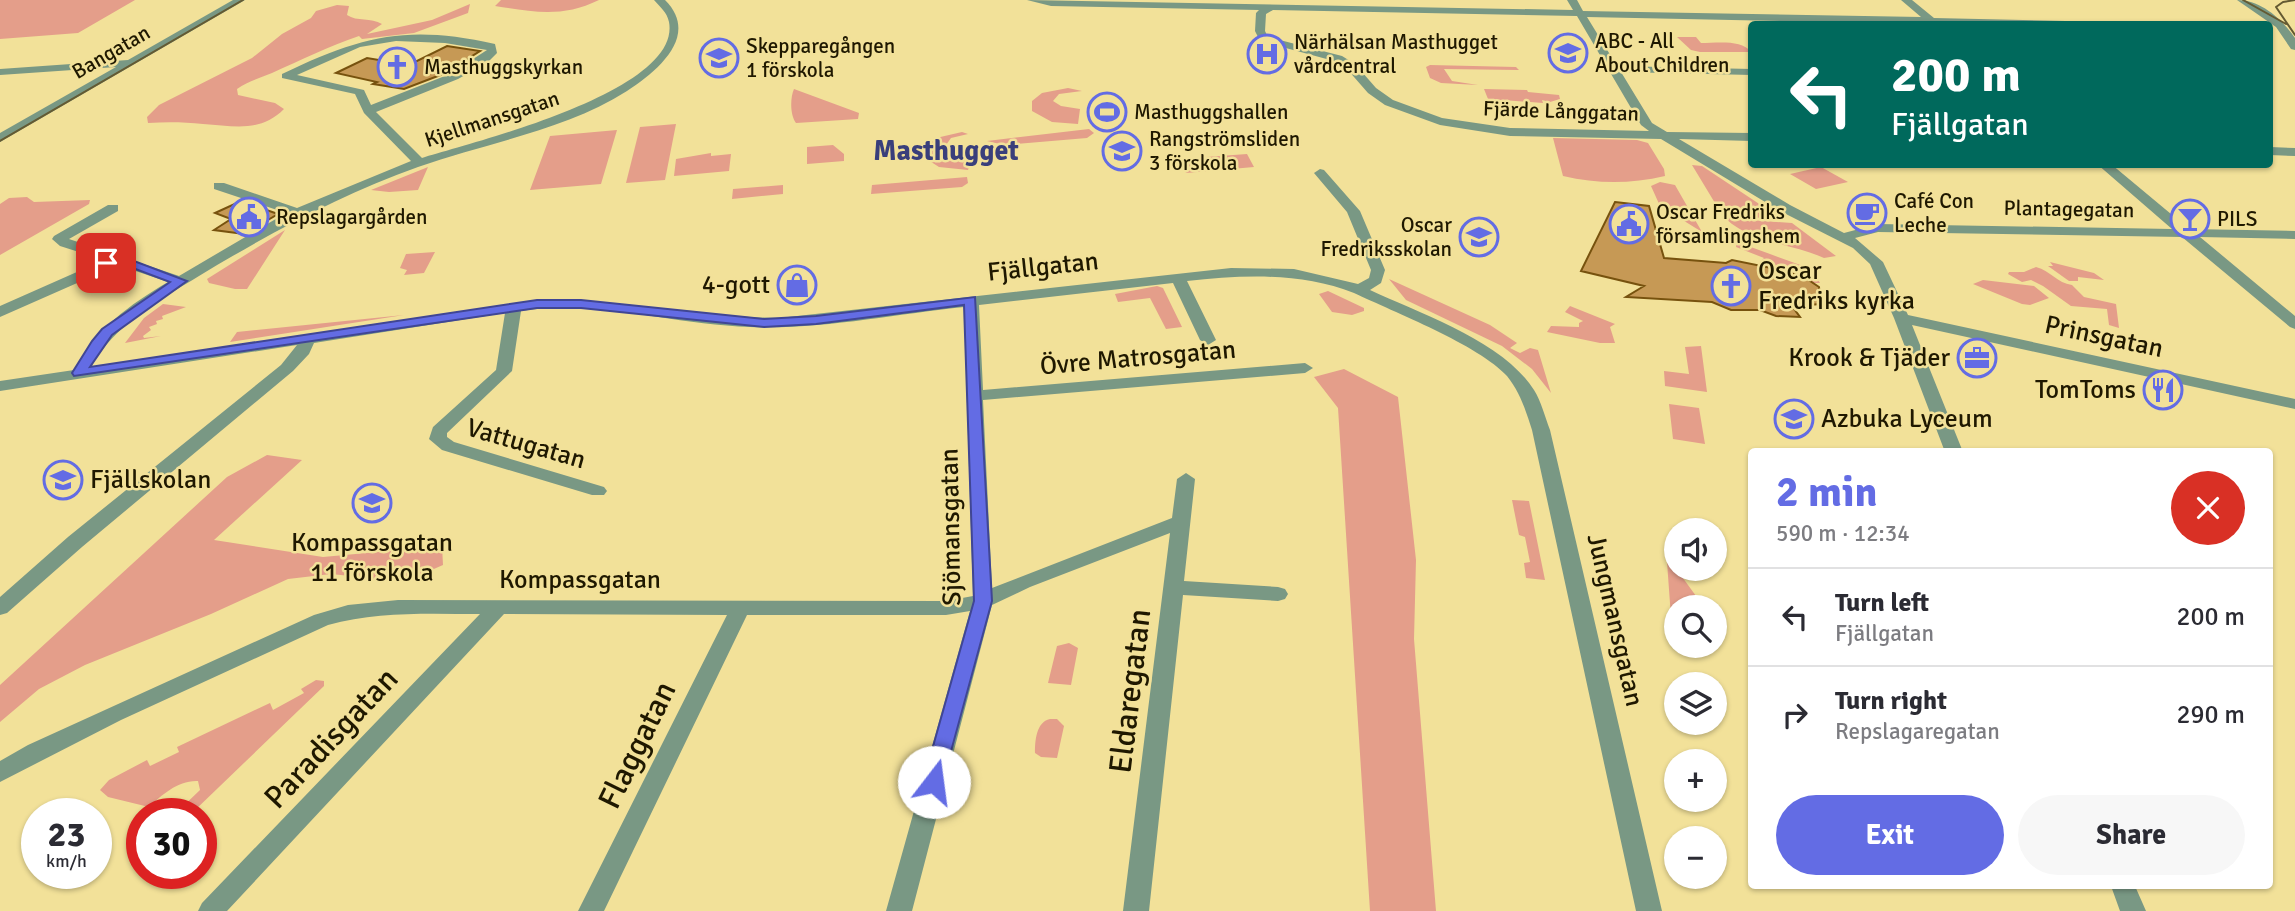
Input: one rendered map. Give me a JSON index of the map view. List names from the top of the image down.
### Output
{
  "streets": {
    "street": [
      "Bangatan",
      "Fjärde Långgatan",
      "Kjellmansgatan",
      "Plantagegatan",
      "Fjällgatan",
      "Prinsgatan",
      "Övre Matrosgatan",
      "Vattugatan",
      "Sjömansgatan",
      "Kompassgatan",
      "Jungmansgatan",
      "Eldaregatan",
      "Paradisgatan",
      "Flaggatan"
    ]
  },
  "crossings": [
    ["Kjellmansgatan", "Fjällgatan"],
    ["Fjällgatan", "Vattugatan"],
    ["Fjällgatan", "Sjömansgatan"],
    ["Fjällgatan", "Jungmansgatan"],
    ["Övre Matrosgatan", "Sjömansgatan"],
    ["Sjömansgatan", "Kompassgatan"],
    ["Kompassgatan", "Eldaregatan"],
    ["Kompassgatan", "Paradisgatan"],
    ["Kompassgatan", "Flaggatan"]
  ],
  "districts": ["Masthugget"],
  "places": {
    "school or university": [
      "ABC - All About Children",
      "Skepparegången 1 förskola",
      "Rangströmsliden 3 förskola",
      "Oscar Fredriksskolan",
      "Azbuka Lyceum",
      "Fjällskolan",
      "Kompassgatan 11 förskola"
    ],
    "hospital": ["Närhälsan Masthugget vårdcentral"],
    "church": ["Masthuggskyrkan", "Oscar Fredriks kyrka"],
    "sports": ["Masthuggshallen"],
    "cafe": ["Café Con Leche"],
    "public building": ["Repslagargården", "Oscar Fredriks församlingshem"],
    "bar": ["PILS"],
    "shop": ["4-gott"],
    "office": ["Krook & Tjäder"],
    "restaurant": ["TomToms"]
  },
  "page": {
    "turn": ["200 m", "Fjällgatan"],
    "heading": ["2 min", "590 m · 12:34"],
    "map_buttons": ["+", "−"],
    "list": [
      {
        "name": "Turn left",
        "note": "Fjällgatan",
        "value": "200 m"
      },
      {
        "name": "Turn right",
        "note": "Repslagaregatan",
        "value": "290 m"
      }
    ],
    "buttons": ["Exit", "Share"],
    "speed": "23 km/h",
    "limit": "30"
  }
}
